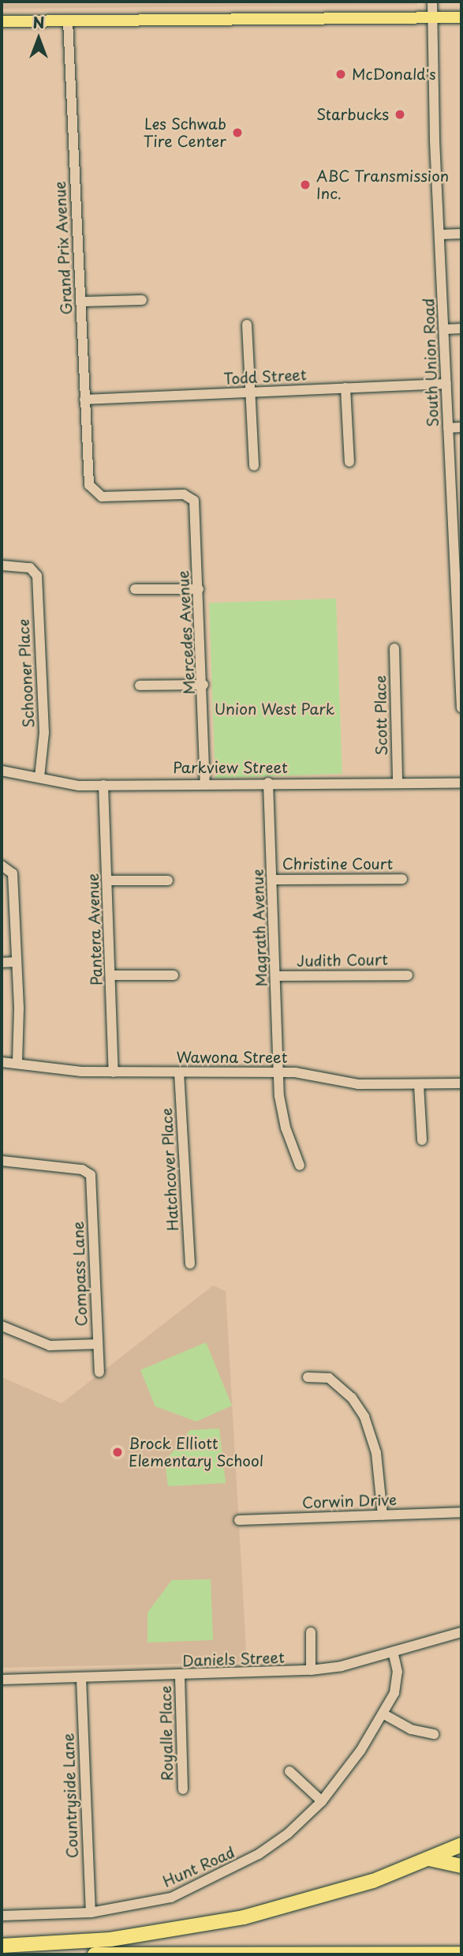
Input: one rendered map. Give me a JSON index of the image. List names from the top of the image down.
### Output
{
  "streets": {
    "street": [
      "Grand Prix Avenue",
      "South Union Road",
      "Todd Street",
      "Mercedes Avenue",
      "Schooner Place",
      "Scott Place",
      "Parkview Street",
      "Christine Court",
      "Magrath Avenue",
      "Pantera Avenue",
      "Judith Court",
      "Wawona Street",
      "Hatchcover Place",
      "Compass Lane",
      "Corwin Drive",
      "Daniels Street",
      "Royalle Place",
      "Countryside Lane",
      "Hunt Road"
    ]
  },
  "crossings": [
    ["Grand Prix Avenue", "Todd Street"],
    ["Grand Prix Avenue", "Mercedes Avenue"],
    ["South Union Road", "Todd Street"],
    ["Mercedes Avenue", "Parkview Street"],
    ["Schooner Place", "Parkview Street"],
    ["Scott Place", "Parkview Street"],
    ["Parkview Street", "Magrath Avenue"],
    ["Parkview Street", "Pantera Avenue"],
    ["Christine Court", "Magrath Avenue"],
    ["Magrath Avenue", "Judith Court"],
    ["Magrath Avenue", "Wawona Street"],
    ["Pantera Avenue", "Wawona Street"],
    ["Wawona Street", "Hatchcover Place"],
    ["Daniels Street", "Royalle Place"],
    ["Daniels Street", "Countryside Lane"],
    ["Daniels Street", "Hunt Road"],
    ["Countryside Lane", "Hunt Road"]
  ],
  "parks": ["Union West Park"],
  "places": [
    "McDonald's",
    "Starbucks",
    "Les Schwab Tire Center",
    "ABC Transmission Inc.",
    "Brock Elliott Elementary School"
  ],
  "north": "top"
}
